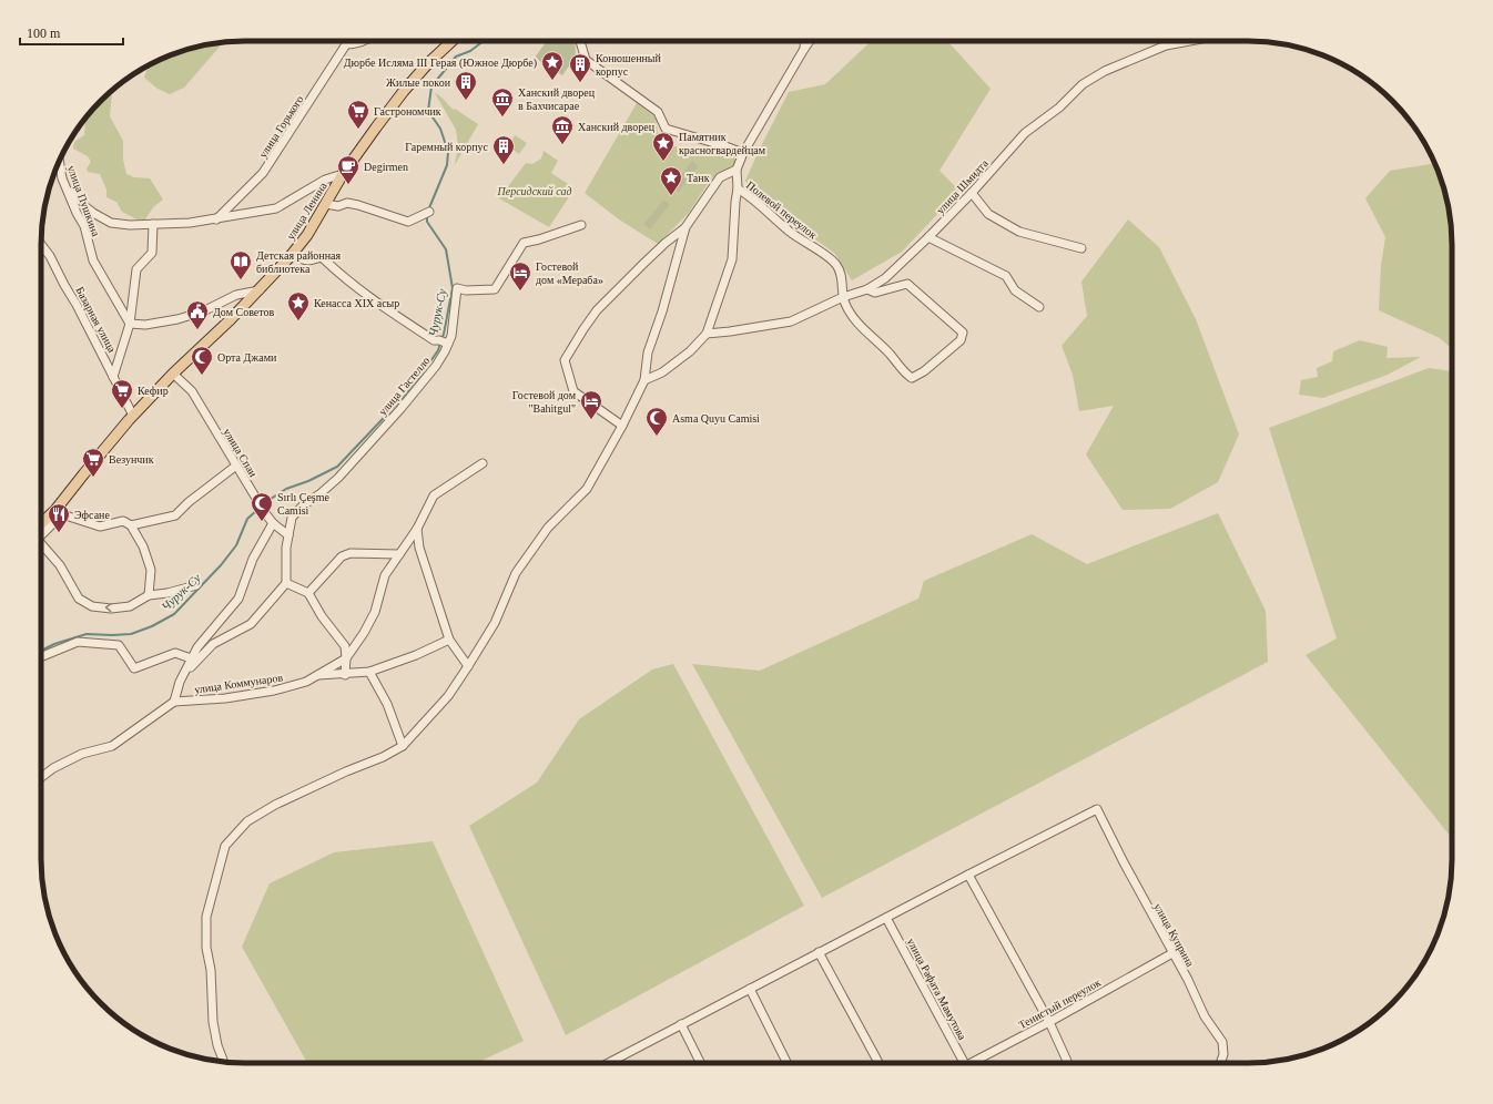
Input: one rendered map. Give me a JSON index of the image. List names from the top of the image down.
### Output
{
  "streets": {
    "main road": ["улица Ленина"],
    "street": [
      "улица Горького",
      "улица Шмидта",
      "улица Пушкина",
      "Полевой переулок",
      "Базарная улица",
      "улица Гастелло",
      "улица Спаи",
      "улица Коммунаров",
      "улица Куприна",
      "улица Рафата Мамутова",
      "Тенистый переулок"
    ]
  },
  "crossings": [
    ["улица Шмидта", "Полевой переулок"],
    ["улица Ленина", "Базарная улица"],
    ["улица Ленина", "улица Спаи"],
    ["улица Гастелло", "улица Спаи"],
    ["улица Куприна", "Тенистый переулок"]
  ],
  "water": ["Чурук-Су"],
  "parks": ["Персидский сад"],
  "places": {
    "place": [
      "Дюрбе Исляма III Герая (Южное Дюрбе)",
      "Памятник красногвардейцам",
      "Танк",
      "Кенасса XIX асыр"
    ],
    "building": ["Конюшенный корпус", "Жилые покои", "Гаремный корпус"],
    "museum": ["Ханский дворец в Бахчисарае", "Ханский дворец"],
    "supermarket": ["Гастрономчик", "Кефир", "Везунчик"],
    "cafe": ["Degirmen"],
    "library": ["Детская районная библиотека"],
    "hotel": ["Гостевой дом «Мераба»", "Гостевой дом \"Bahitgul\""],
    "public building": ["Дом Советов"],
    "mosque": ["Орта Джами", "Asma Quyu Camisi", "Sırlı Çeşme Camisi"],
    "restaurant": ["Эфсане"]
  },
  "scale_bar": "100 m"
}
